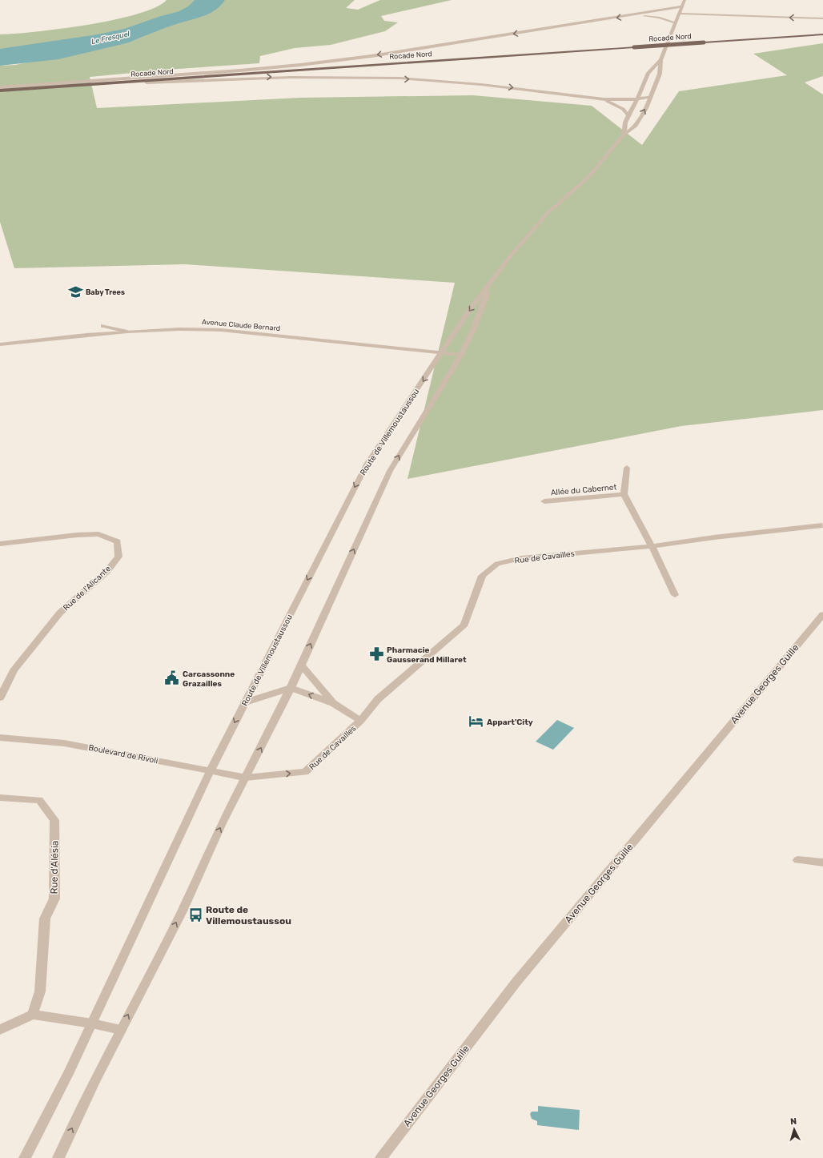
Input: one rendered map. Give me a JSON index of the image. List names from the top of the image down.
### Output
{
  "streets": {
    "main road": ["Rocade Nord"],
    "street": [
      "Avenue Claude Bernard",
      "Route de Villemoustaussou",
      "Allée du Cabernet",
      "Rue de Cavailles",
      "Rue de l'Alicante",
      "Avenue Georges Guille",
      "Boulevard de Rivoli",
      "Rue d'Alésia"
    ]
  },
  "crossings": [
    ["Avenue Claude Bernard", "Route de Villemoustaussou"],
    ["Route de Villemoustaussou", "Rue de Cavailles"],
    ["Route de Villemoustaussou", "Boulevard de Rivoli"],
    ["Allée du Cabernet", "Rue de Cavailles"],
    ["Rue de Cavailles", "Boulevard de Rivoli"]
  ],
  "water": ["Le Fresquel"],
  "places": {
    "school or university": ["Baby Trees"],
    "pharmacy": ["Pharmacie Gausserand Millaret"],
    "public building": ["Carcassonne Grazailles"],
    "hotel": ["Appart'City"],
    "bus stop": ["Route de Villemoustaussou"]
  },
  "north": "top"
}
